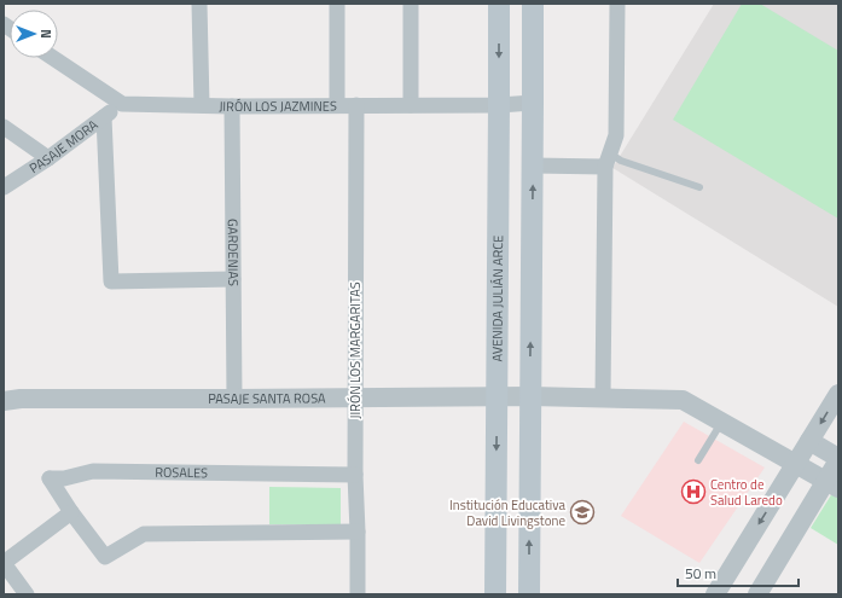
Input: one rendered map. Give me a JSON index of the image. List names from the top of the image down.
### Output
{
  "streets": {
    "main road": ["AVENIDA JULIÁN ARCE"],
    "street": [
      "JIRÓN LOS JAZMINES",
      "PASAJE MORA",
      "GARDENIAS",
      "JIRÓN LOS MARGARITAS",
      "PASAJE SANTA ROSA",
      "ROSALES"
    ]
  },
  "crossings": [
    ["JIRÓN LOS JAZMINES", "PASAJE MORA"],
    ["JIRÓN LOS JAZMINES", "GARDENIAS"],
    ["JIRÓN LOS JAZMINES", "AVENIDA JULIÁN ARCE"],
    ["JIRÓN LOS JAZMINES", "JIRÓN LOS MARGARITAS"],
    ["GARDENIAS", "PASAJE SANTA ROSA"],
    ["AVENIDA JULIÁN ARCE", "PASAJE SANTA ROSA"],
    ["JIRÓN LOS MARGARITAS", "PASAJE SANTA ROSA"],
    ["JIRÓN LOS MARGARITAS", "ROSALES"]
  ],
  "places": {
    "hospital": ["Centro de Salud Laredo"],
    "school or university": ["Institución Educativa David Livingstone"]
  },
  "scale_bar": "50 m",
  "north": "right"
}
